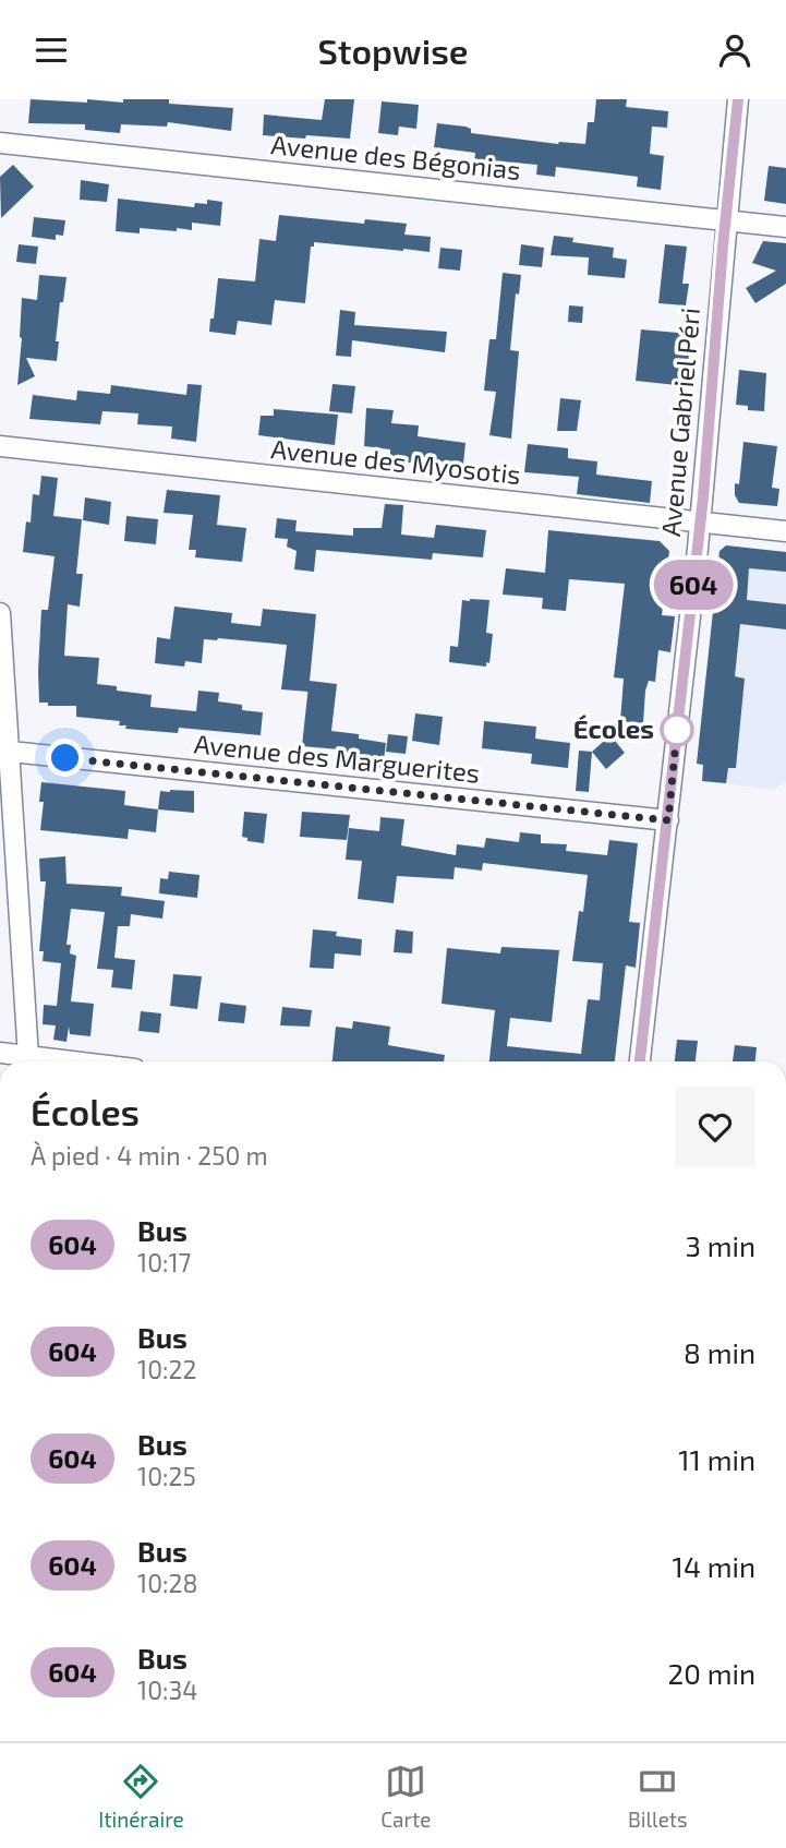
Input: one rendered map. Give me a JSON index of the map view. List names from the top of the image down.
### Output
{
  "streets": {
    "street": [
      "Avenue des Bégonias",
      "Avenue Gabriel Péri",
      "Avenue des Myosotis",
      "Avenue des Marguerites"
    ]
  },
  "crossings": [
    ["Avenue des Bégonias", "Avenue Gabriel Péri"],
    ["Avenue Gabriel Péri", "Avenue des Myosotis"],
    ["Avenue Gabriel Péri", "Avenue des Marguerites"]
  ],
  "places": ["Écoles"],
  "lines": ["bus line 604"],
  "page": {
    "header": "Stopwise",
    "on_map": "604",
    "heading": ["Écoles", "À pied · 4 min · 250 m"],
    "list": [
      {
        "mark": "604",
        "name": "Bus",
        "note": "10:17",
        "value": "3 min"
      },
      {
        "mark": "604",
        "name": "Bus",
        "note": "10:22",
        "value": "8 min"
      },
      {
        "mark": "604",
        "name": "Bus",
        "note": "10:25",
        "value": "11 min"
      },
      {
        "mark": "604",
        "name": "Bus",
        "note": "10:28",
        "value": "14 min"
      },
      {
        "mark": "604",
        "name": "Bus",
        "note": "10:34",
        "value": "20 min"
      }
    ],
    "tabs": ["Itinéraire", "Carte", "Billets"]
  }
}
